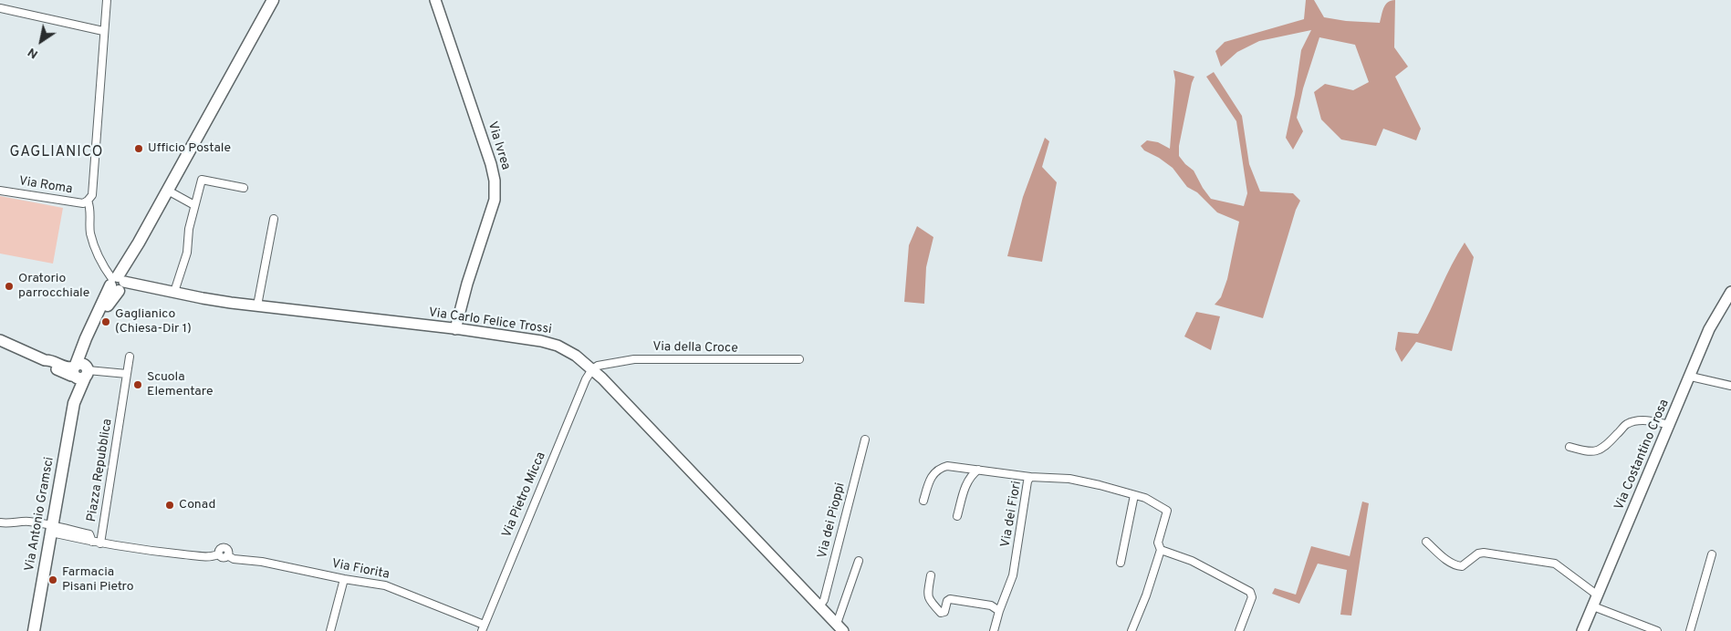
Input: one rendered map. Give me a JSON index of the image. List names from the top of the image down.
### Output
{
  "streets": {
    "main road": ["Via Antonio Gramsci"],
    "street": [
      "Via Ivrea",
      "Via Roma",
      "Via Carlo Felice Trossi",
      "Via della Croce",
      "Via Costantino Crosa",
      "Piazza Repubblica",
      "Via Pietro Micca",
      "Via dei Fiori",
      "Via dei Pioppi",
      "Via Fiorita"
    ]
  },
  "crossings": [
    ["Via Ivrea", "Via Carlo Felice Trossi"],
    ["Via Carlo Felice Trossi", "Via della Croce"],
    ["Via Carlo Felice Trossi", "Via Pietro Micca"],
    ["Via Carlo Felice Trossi", "Via Antonio Gramsci"],
    ["Via Carlo Felice Trossi", "Via dei Pioppi"],
    ["Via della Croce", "Via Pietro Micca"],
    ["Piazza Repubblica", "Via Fiorita"],
    ["Via Pietro Micca", "Via Fiorita"]
  ],
  "districts": ["GAGLIANICO"],
  "places": [
    "Ufficio Postale",
    "Oratorio parrocchiale",
    "Gaglianico (Chiesa-Dir 1)",
    "Scuola Elementare",
    "Conad",
    "Farmacia Pisani Pietro"
  ],
  "north": "bottom left"
}
